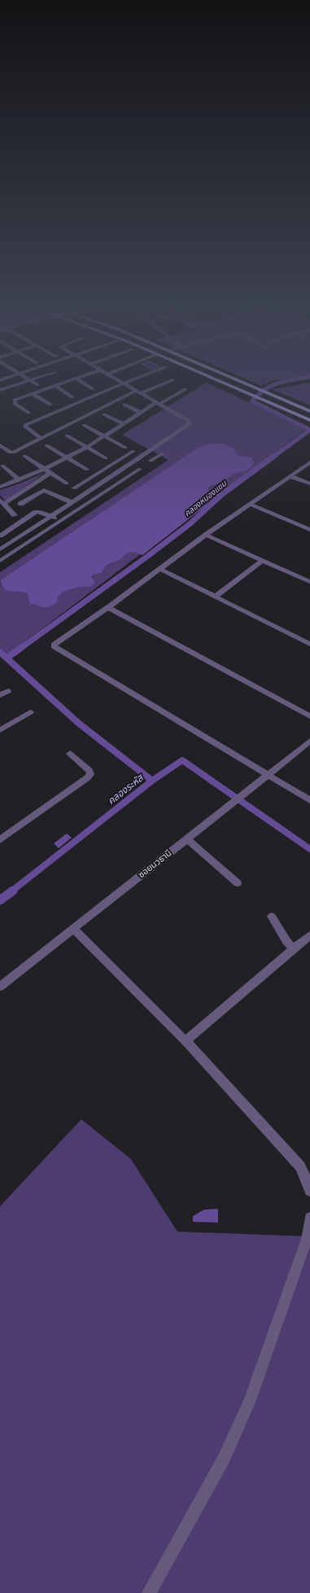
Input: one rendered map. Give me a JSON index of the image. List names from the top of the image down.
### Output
{
  "streets": {
    "street": ["ซอยนวธานี"]
  },
  "water": ["คลองหนองแขม", "คลองระหัส"]
}
